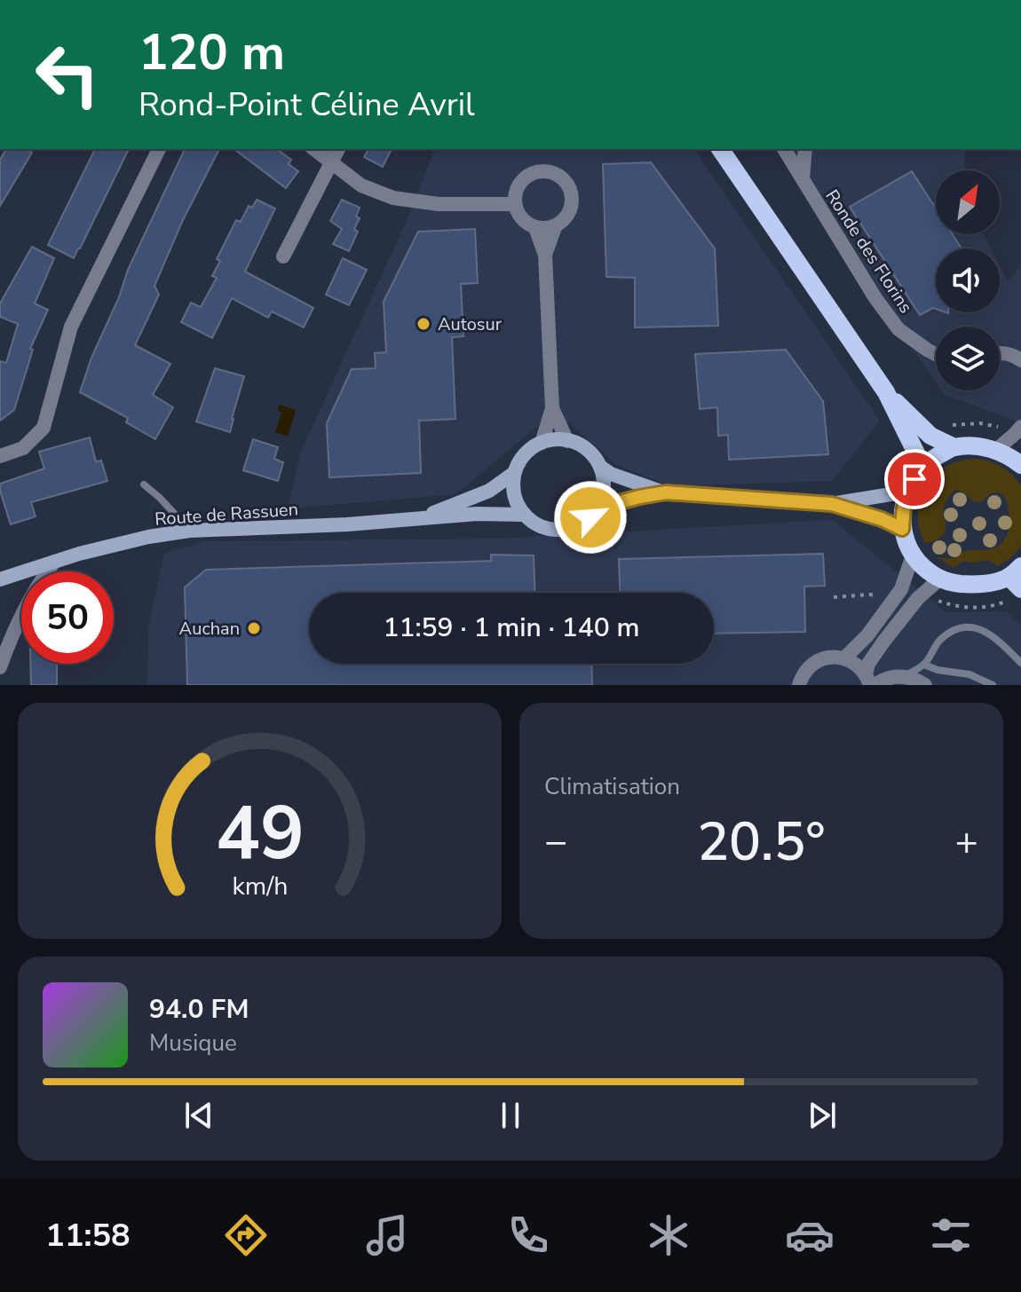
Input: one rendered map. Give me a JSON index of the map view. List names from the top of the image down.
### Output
{
  "streets": {
    "main road": ["Route de Rassuen"],
    "street": ["Ronde des Florins"]
  },
  "places": ["Autosur", "Auchan"],
  "north": "top right",
  "page": {
    "turn": ["120 m", "Rond-Point Céline Avril"],
    "limit": "50",
    "trip": "11:59 · 1 min · 140 m",
    "tile": "Climatisation",
    "heat": ["−", "20.5°", "+"],
    "song": ["94.0 FM", "Musique"],
    "tabs": "11:58",
    "gauge": ["49", "km/h"]
  }
}
